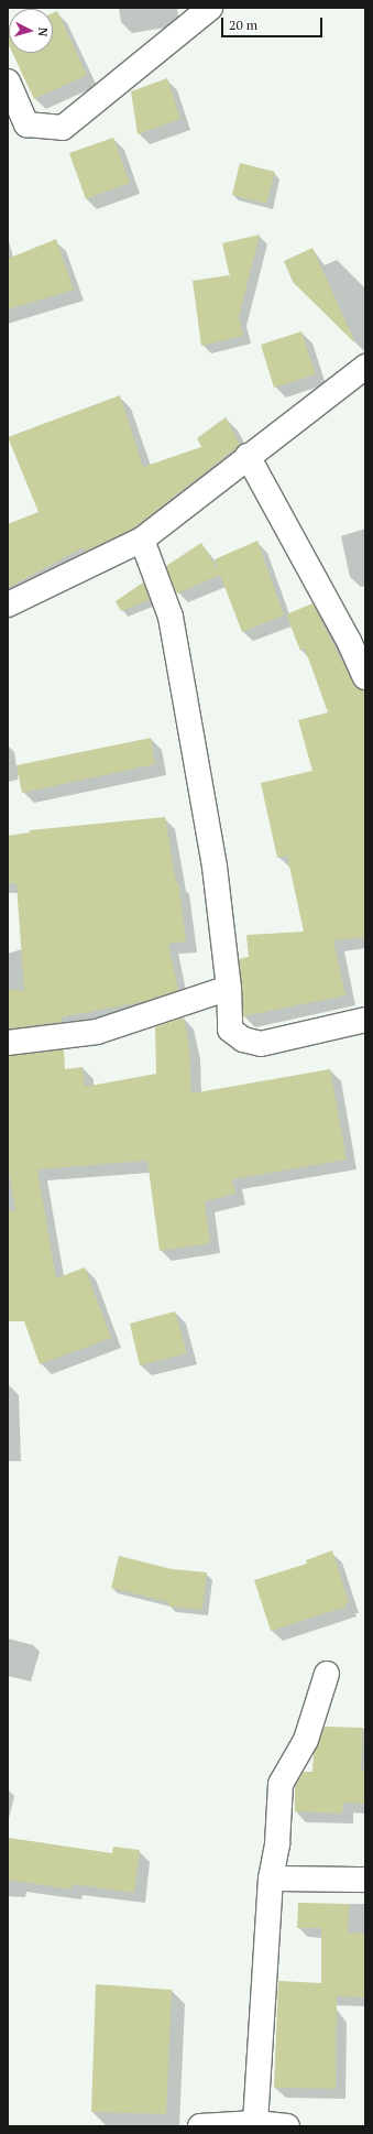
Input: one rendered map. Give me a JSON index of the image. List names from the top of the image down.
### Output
{
  "scale_bar": "20 m",
  "north": "right"
}
